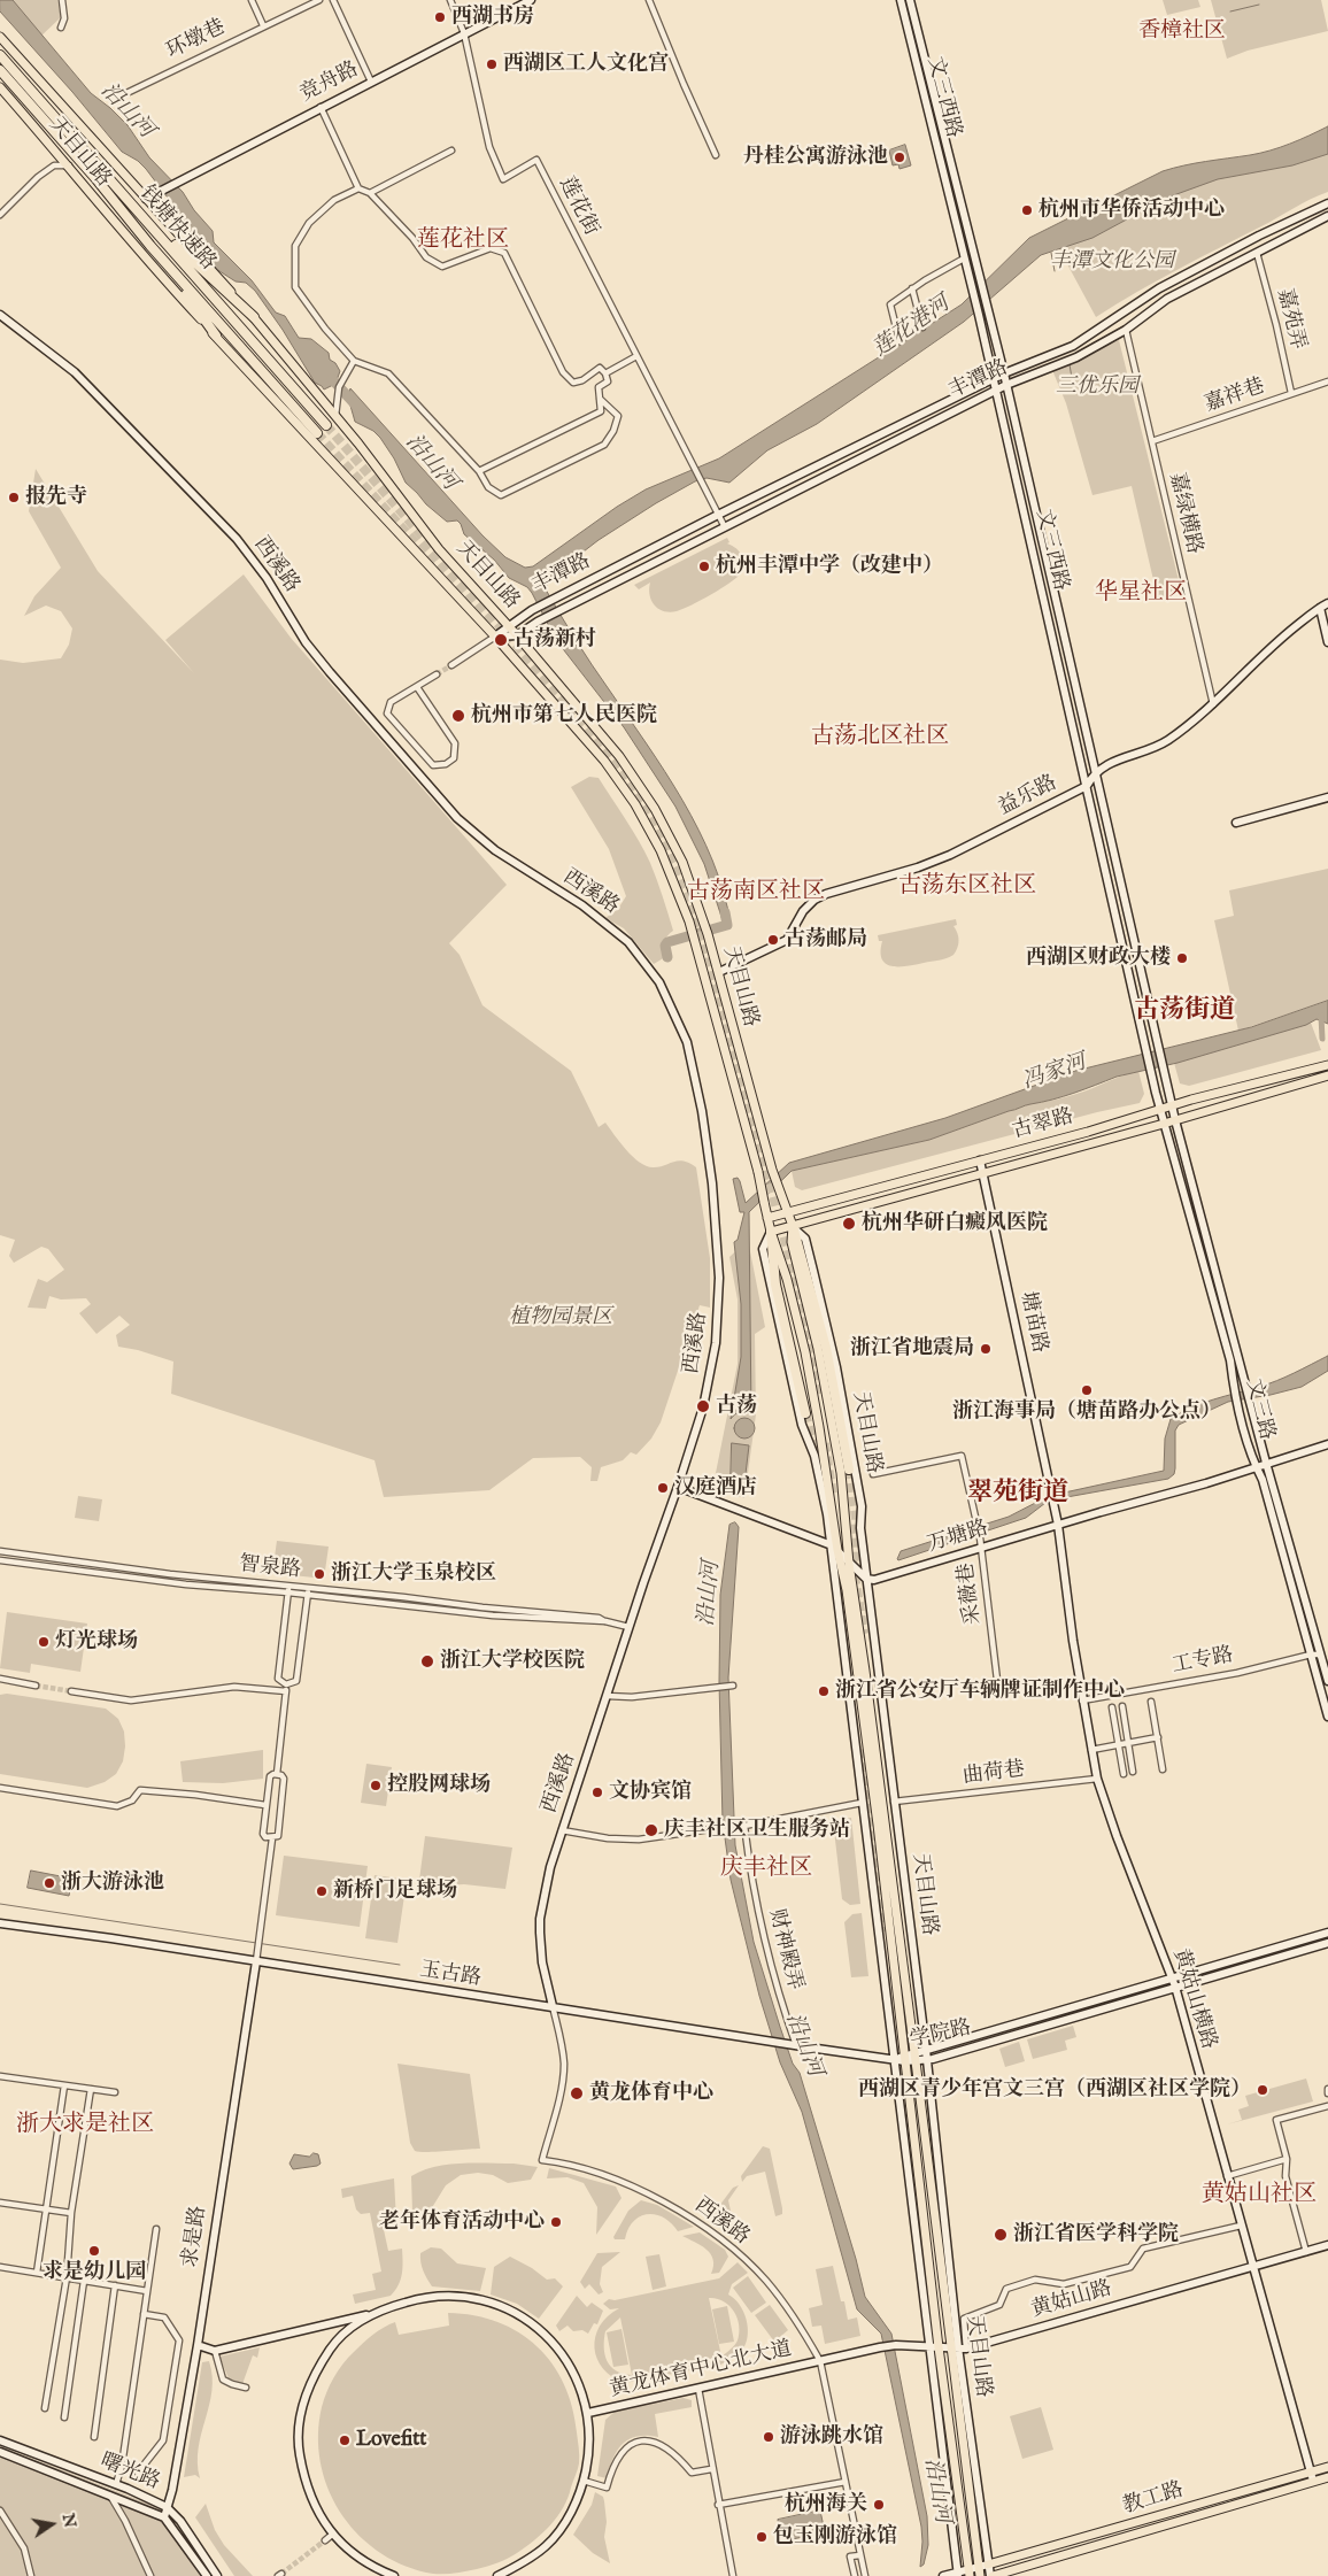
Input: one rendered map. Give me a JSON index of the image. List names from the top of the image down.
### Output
{
  "streets": {
    "highway": ["钱塘快速路"],
    "main road": [
      "竞舟路",
      "文三西路",
      "天目山路",
      "丰潭路",
      "西溪路",
      "益乐路",
      "古翠路",
      "塘苗路",
      "文三路",
      "万塘路",
      "玉古路",
      "黄姑山横路",
      "学院路",
      "求是路",
      "黄姑山路",
      "黄龙体育中心北大道",
      "曙光路",
      "教工路"
    ],
    "street": [
      "环墩巷",
      "莲花街",
      "嘉苑弄",
      "嘉祥巷",
      "嘉绿横路",
      "智泉路",
      "采薇巷",
      "工专路",
      "曲荷巷",
      "财神殿弄"
    ]
  },
  "crossings": [
    ["竞舟路", "天目山路"],
    ["竞舟路", "莲花街"],
    ["文三西路", "丰潭路"],
    ["文三西路", "益乐路"],
    ["文三西路", "古翠路"],
    ["文三西路", "文三路"],
    ["天目山路", "丰潭路"],
    ["天目山路", "益乐路"],
    ["天目山路", "古翠路"],
    ["天目山路", "万塘路"],
    ["天目山路", "曲荷巷"],
    ["天目山路", "玉古路"],
    ["天目山路", "学院路"],
    ["天目山路", "黄姑山路"],
    ["天目山路", "教工路"],
    ["莲花街", "丰潭路"],
    ["嘉苑弄", "丰潭路"],
    ["嘉苑弄", "嘉祥巷"],
    ["丰潭路", "嘉绿横路"],
    ["嘉祥巷", "嘉绿横路"],
    ["西溪路", "智泉路"],
    ["西溪路", "玉古路"],
    ["西溪路", "黄姑山路"],
    ["西溪路", "黄龙体育中心北大道"],
    ["古翠路", "塘苗路"],
    ["古翠路", "文三路"],
    ["塘苗路", "万塘路"],
    ["塘苗路", "黄姑山横路"],
    ["文三路", "万塘路"],
    ["文三路", "工专路"],
    ["万塘路", "采薇巷"],
    ["万塘路", "黄姑山横路"],
    ["工专路", "黄姑山横路"],
    ["曲荷巷", "黄姑山横路"],
    ["财神殿弄", "玉古路"],
    ["玉古路", "学院路"],
    ["玉古路", "求是路"],
    ["黄姑山横路", "学院路"],
    ["黄姑山横路", "黄姑山路"],
    ["黄姑山横路", "教工路"],
    ["求是路", "曙光路"],
    ["黄姑山路", "黄龙体育中心北大道"]
  ],
  "districts": [
    "香樟社区",
    "莲花社区",
    "华星社区",
    "古荡北区社区",
    "古荡东区社区",
    "古荡南区社区",
    "古荡街道",
    "翠苑街道",
    "庆丰社区",
    "浙大求是社区",
    "黄姑山社区"
  ],
  "water": ["沿山河", "莲花港河", "冯家河"],
  "parks": ["丰潭文化公园", "三优乐园", "植物园景区"],
  "places": [
    "西湖书房",
    "西湖区工人文化宫",
    "丹桂公寓游泳池",
    "杭州市华侨活动中心",
    "报先寺",
    "杭州丰潭中学（改建中）",
    "古荡新村",
    "杭州市第七人民医院",
    "古荡邮局",
    "西湖区财政大楼",
    "杭州华研白癜风医院",
    "浙江省地震局",
    "浙江海事局（塘苗路办公点）",
    "古荡",
    "汉庭酒店",
    "浙江大学玉泉校区",
    "灯光球场",
    "浙江大学校医院",
    "浙江省公安厅车辆牌证制作中心",
    "控股网球场",
    "文协宾馆",
    "庆丰社区卫生服务站",
    "浙大游泳池",
    "新桥门足球场",
    "西湖区青少年宫文三宫（西湖区社区学院）",
    "黄龙体育中心",
    "老年体育活动中心",
    "浙江省医学科学院",
    "求是幼儿园",
    "游泳跳水馆",
    "Lovefitt",
    "杭州海关",
    "包玉刚游泳馆"
  ],
  "north": "right"
}
